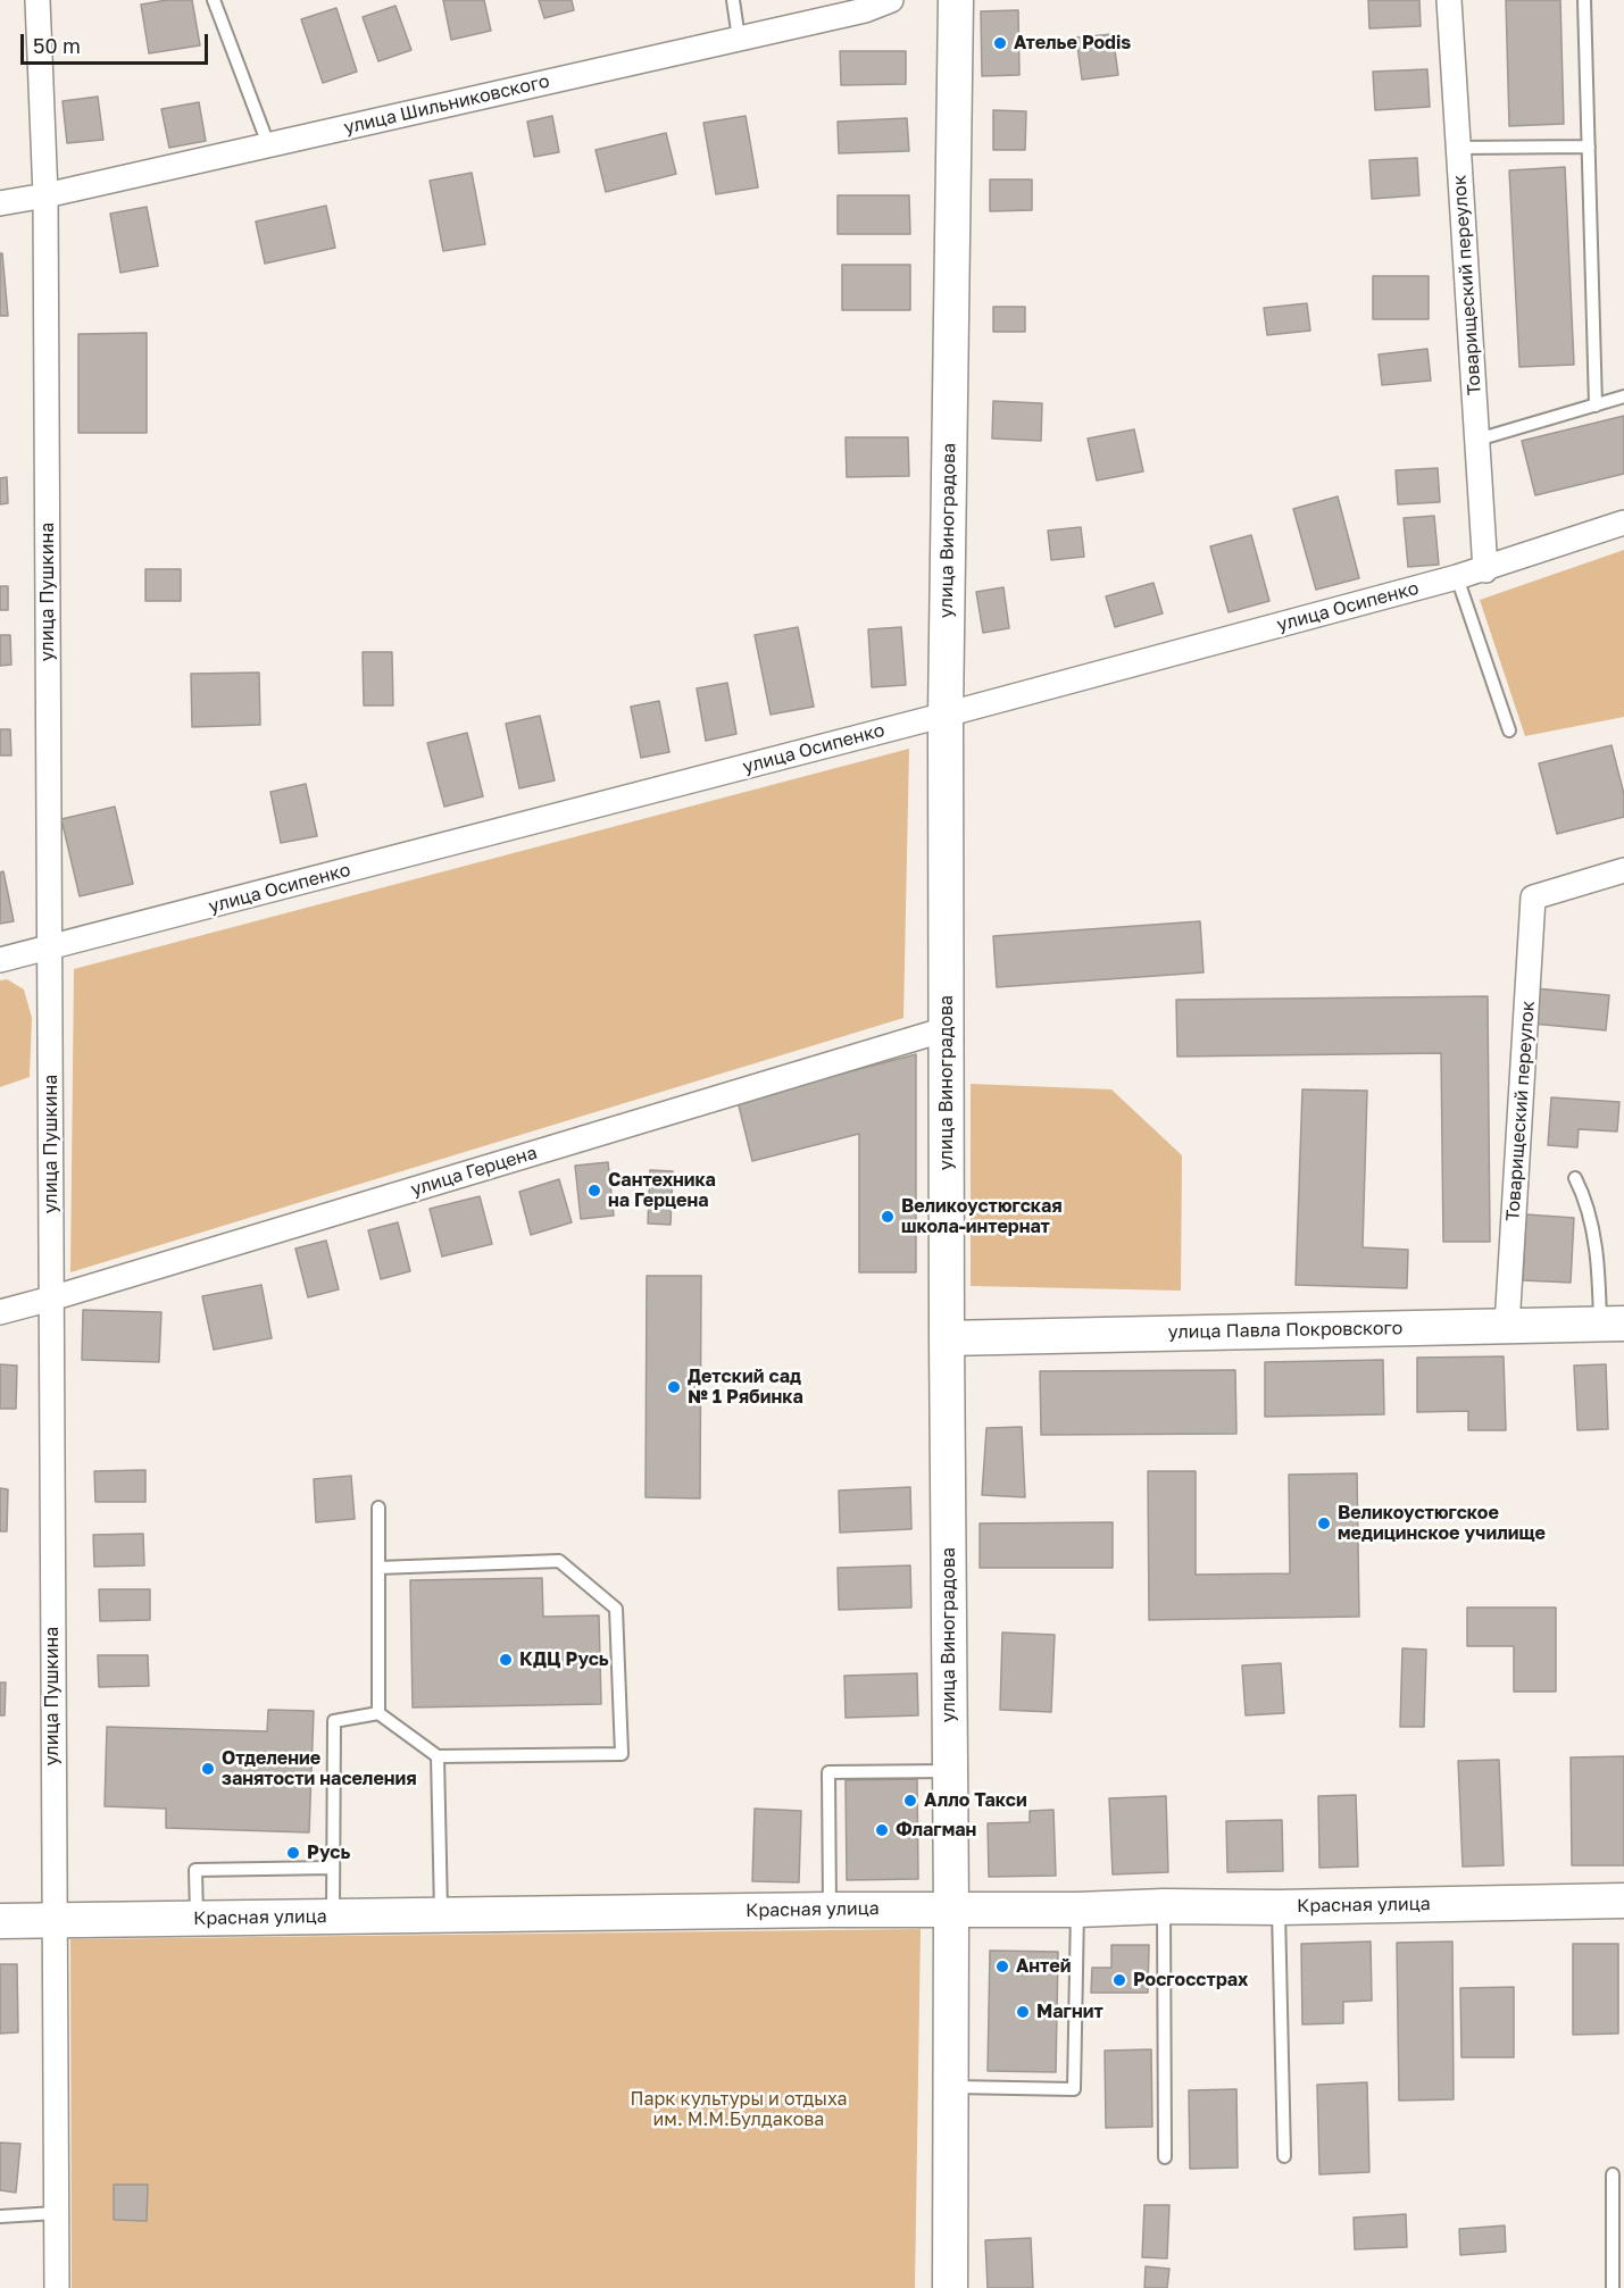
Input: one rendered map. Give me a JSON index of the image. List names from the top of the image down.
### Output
{
  "streets": {
    "street": [
      "улица Шильниковского",
      "Товарищеский переулок",
      "улица Виноградова",
      "улица Пушкина",
      "улица Осипенко",
      "улица Герцена",
      "улица Павла Покровского",
      "Красная улица"
    ]
  },
  "crossings": [
    ["улица Шильниковского", "улица Пушкина"],
    ["Товарищеский переулок", "улица Осипенко"],
    ["Товарищеский переулок", "улица Павла Покровского"],
    ["улица Виноградова", "улица Осипенко"],
    ["улица Виноградова", "улица Герцена"],
    ["улица Виноградова", "улица Павла Покровского"],
    ["улица Виноградова", "Красная улица"],
    ["улица Пушкина", "улица Осипенко"],
    ["улица Пушкина", "улица Герцена"],
    ["улица Пушкина", "Красная улица"]
  ],
  "parks": ["Парк культуры и отдыха им. М.М.Булдакова"],
  "places": [
    "Ателье Podis",
    "Сантехника на Герцена",
    "Великоустюгская школа-интернат",
    "Детский сад № 1 Рябинка",
    "Великоустюгское медицинское училище",
    "КДЦ Русь",
    "Отделение занятости населения",
    "Алло Такси",
    "Флагман",
    "Русь",
    "Антей",
    "Росгосстрах",
    "Магнит"
  ],
  "scale_bar": "50 m"
}
